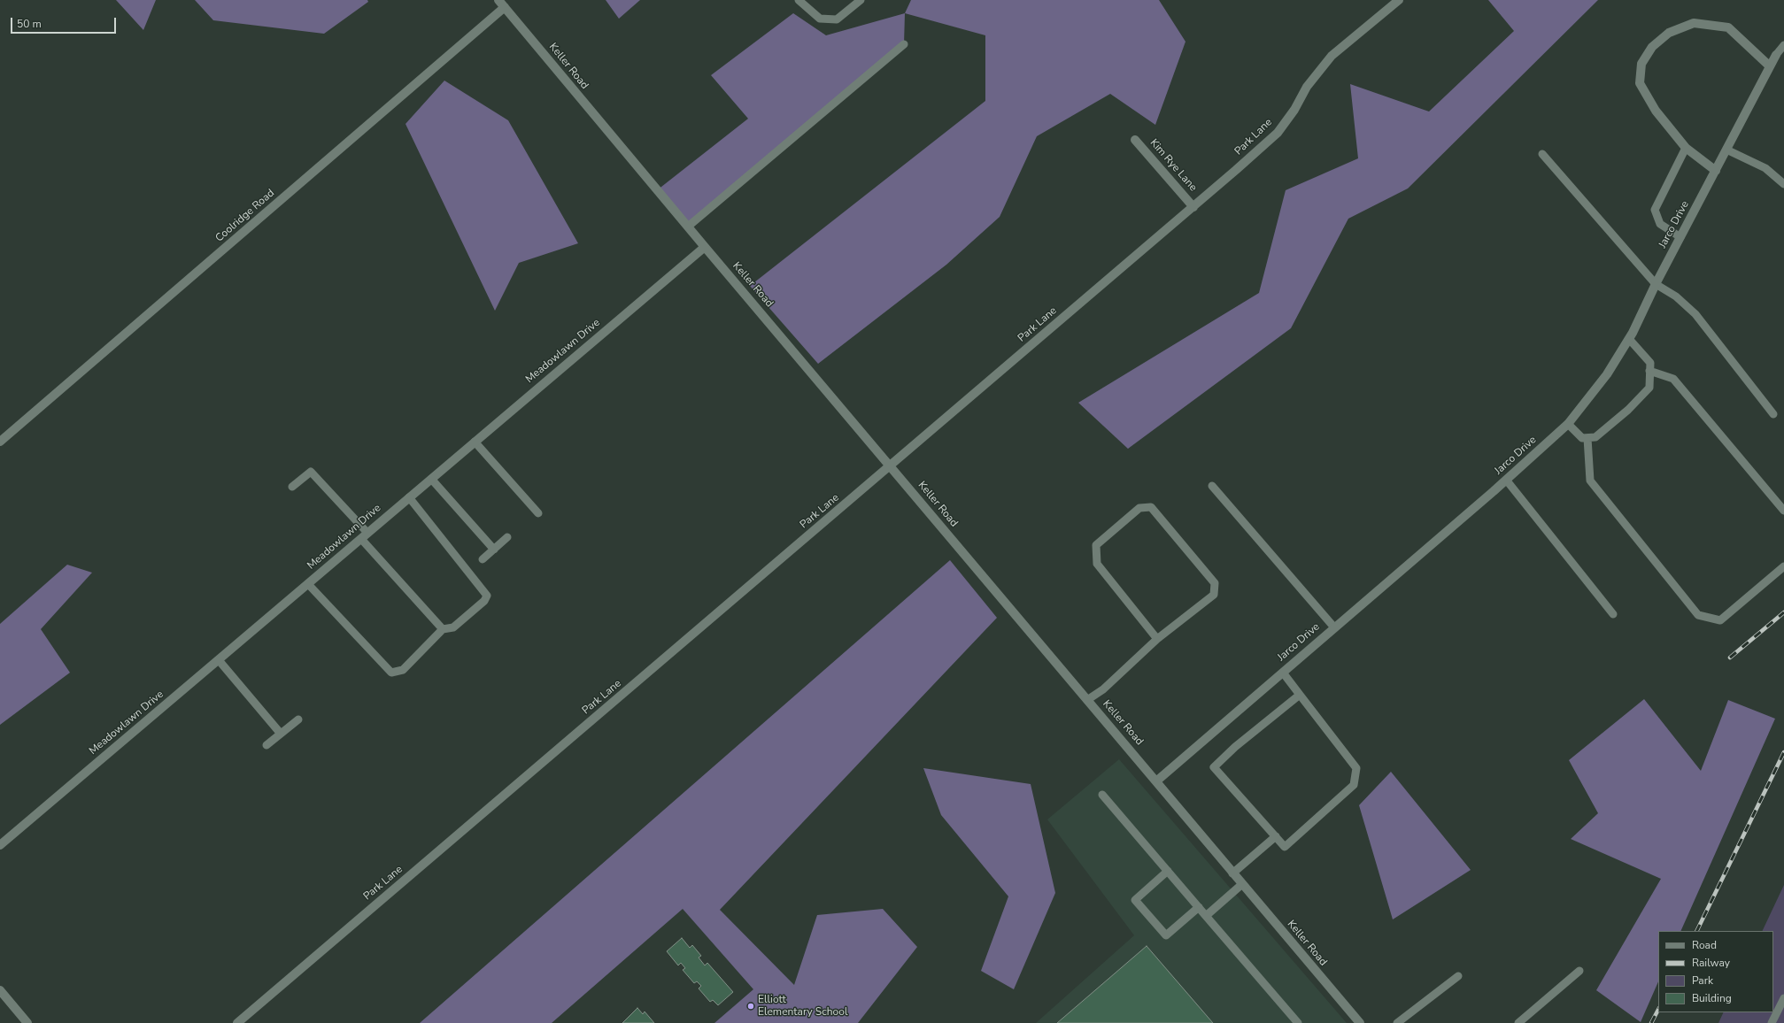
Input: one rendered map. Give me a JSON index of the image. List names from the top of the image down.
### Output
{
  "streets": {
    "street": [
      "Keller Road",
      "Park Lane",
      "Kim Rye Lane",
      "Coolridge Road",
      "Jarco Drive",
      "Meadowlawn Drive"
    ]
  },
  "crossings": [
    ["Keller Road", "Park Lane"],
    ["Keller Road", "Coolridge Road"],
    ["Keller Road", "Jarco Drive"],
    ["Keller Road", "Meadowlawn Drive"],
    ["Park Lane", "Kim Rye Lane"]
  ],
  "places": ["Elliott Elementary School"],
  "legend": [
    "Road",
    "Railway",
    "Park",
    "Building"
  ],
  "scale_bar": "50 m"
}
